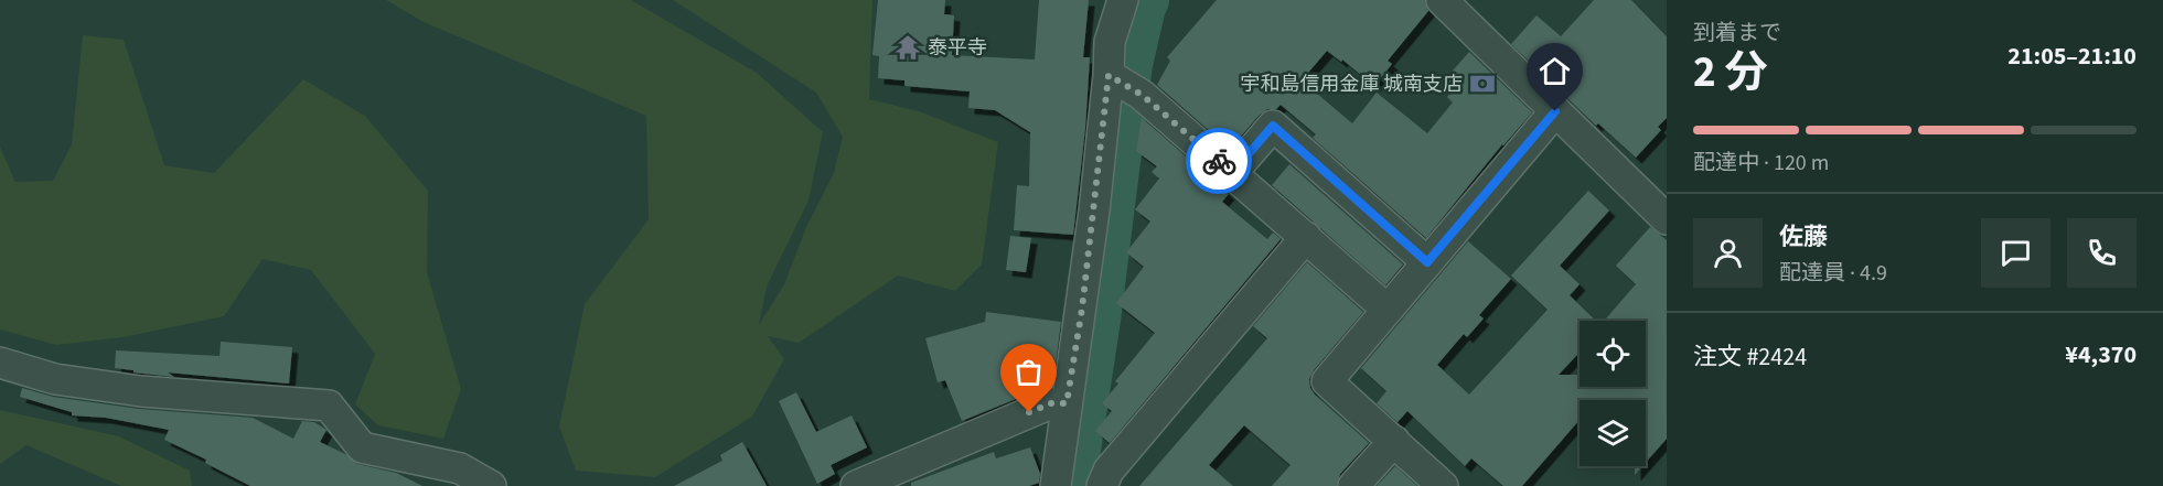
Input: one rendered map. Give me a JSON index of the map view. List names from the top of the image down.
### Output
{
  "places": {
    "temple": ["泰平寺"],
    "bank": ["宇和島信用金庫 城南支店"]
  },
  "page": {
    "heading": ["2 分", "到着まで", "21:05–21:10"],
    "panel": [
      "佐藤",
      "配達員 · 4.9",
      "注文 #2424",
      "¥4,370"
    ],
    "bar": "配達中 · 120 m"
  }
}
